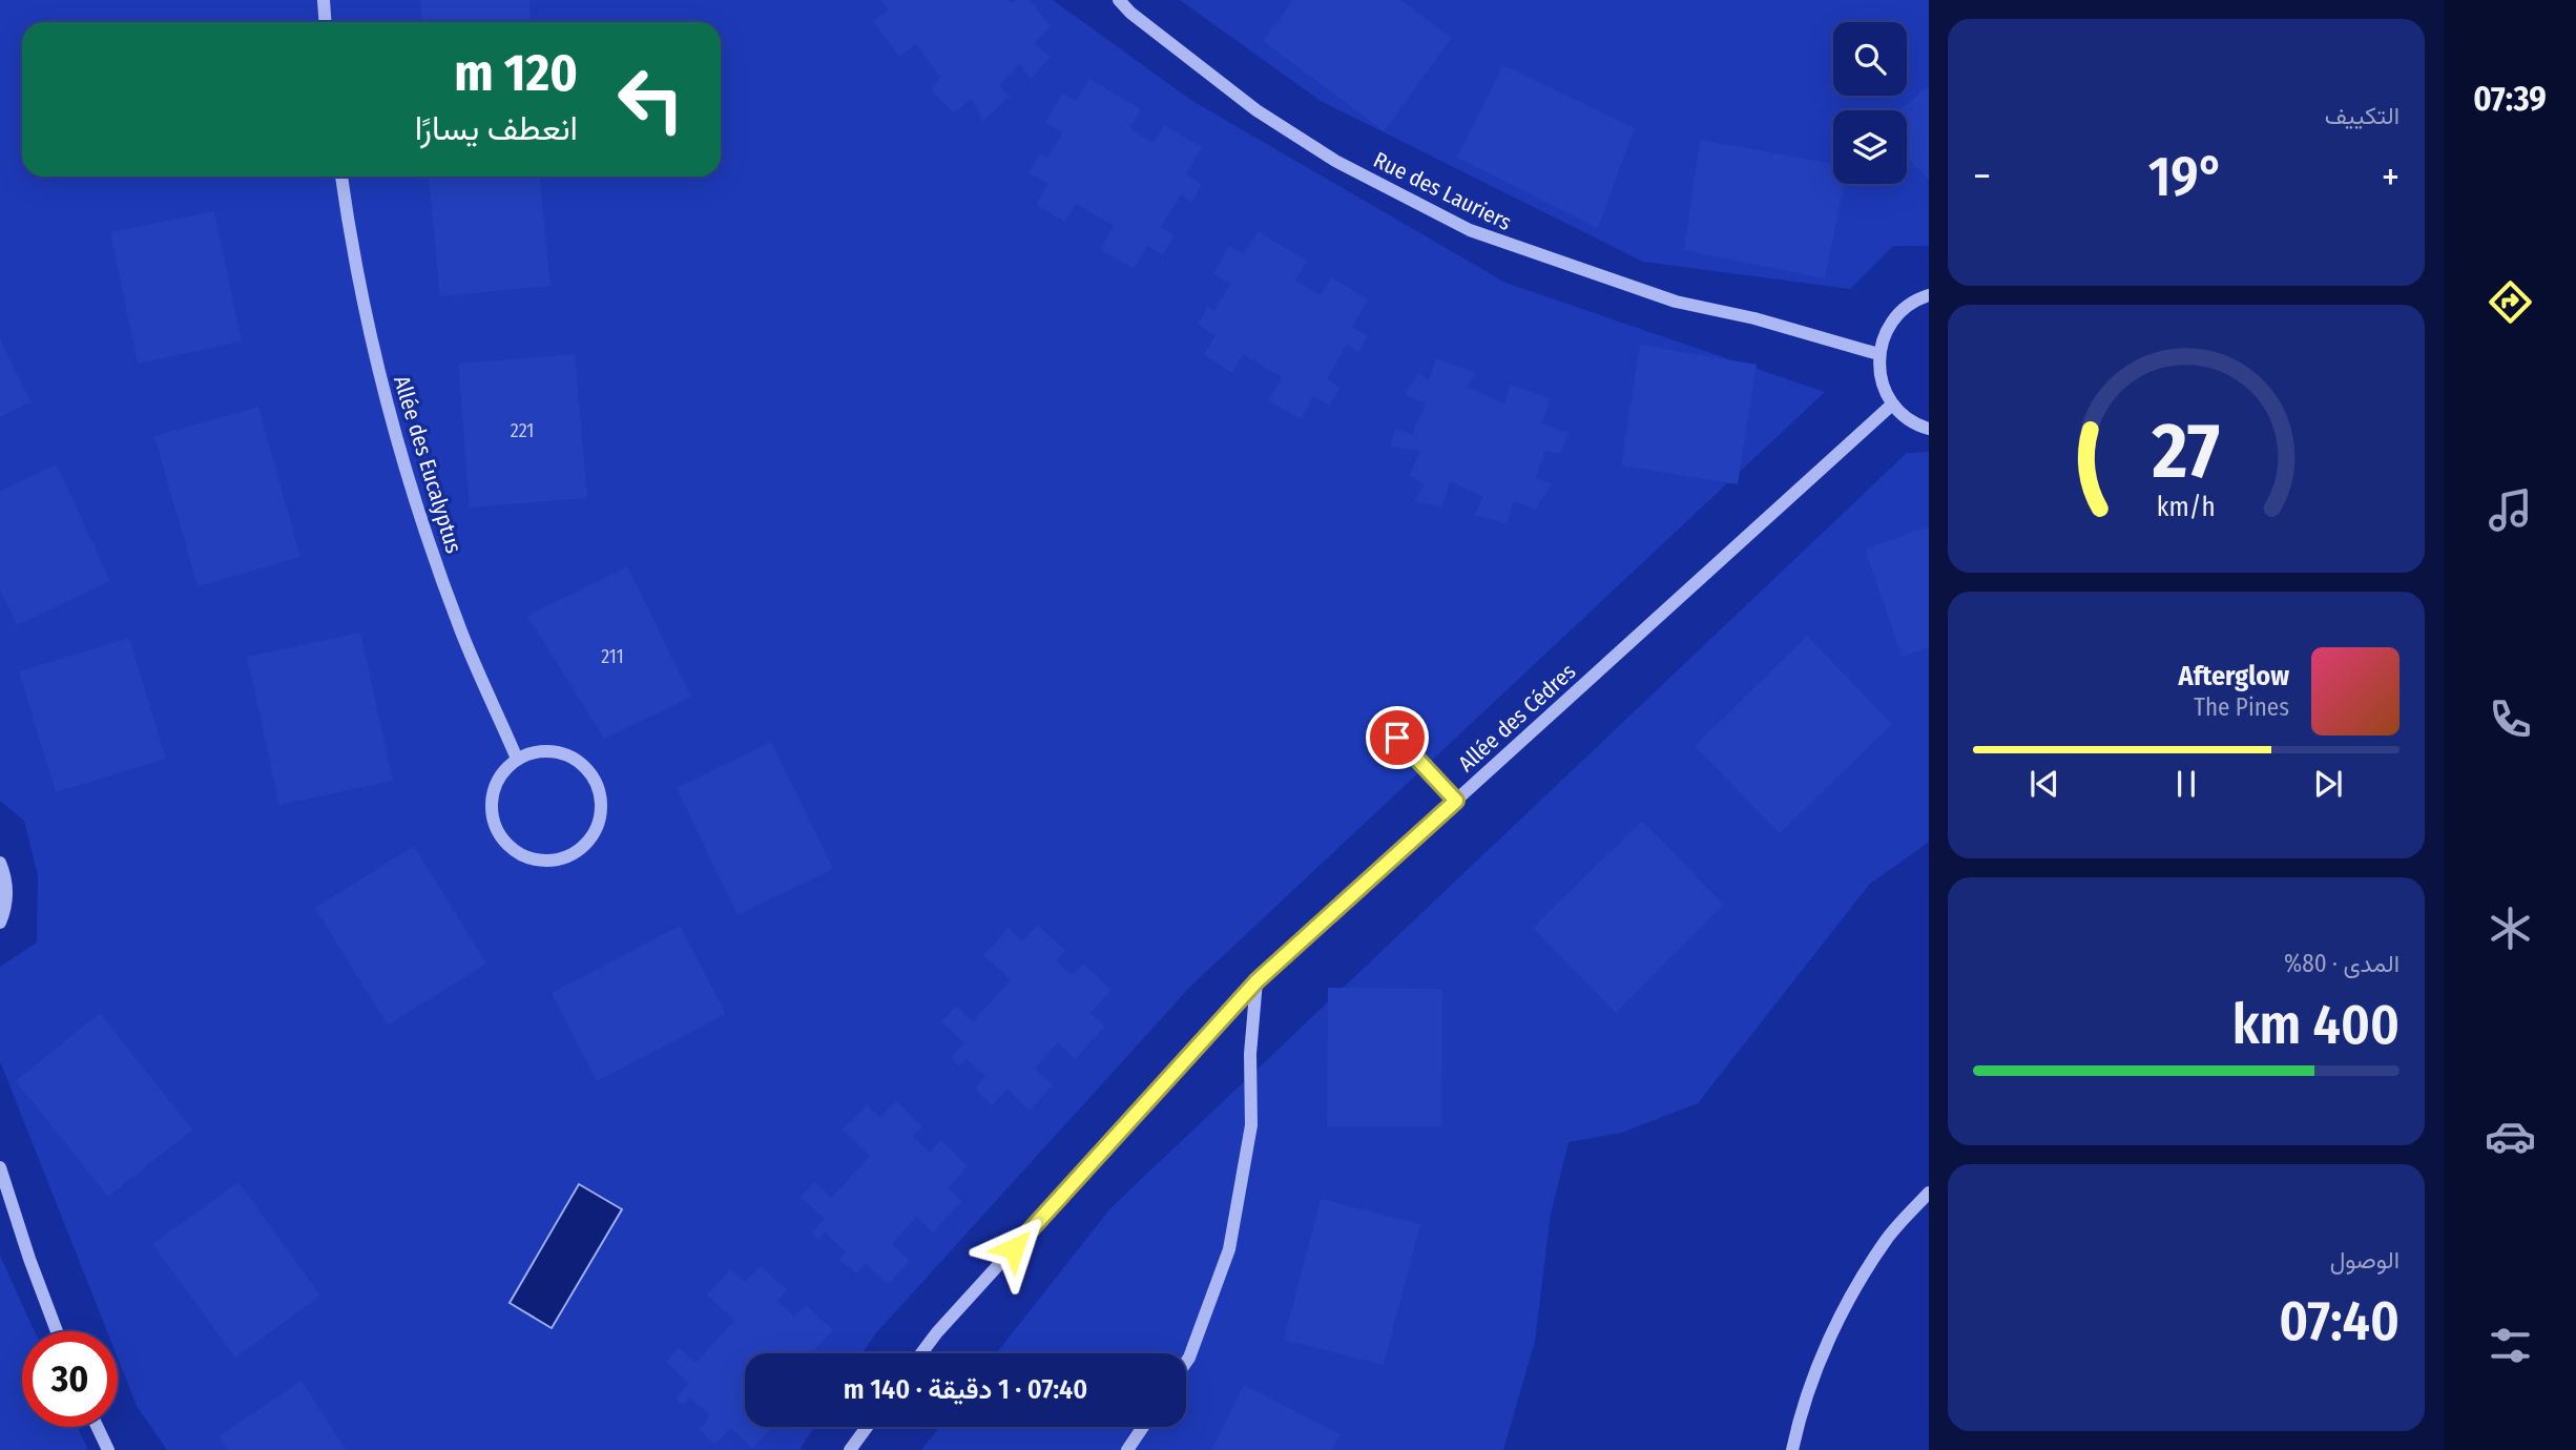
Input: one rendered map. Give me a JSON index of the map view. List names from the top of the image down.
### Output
{
  "streets": {
    "street": ["Rue des Lauriers", "Allée des Eucalyptus", "Allée des Cédres"]
  },
  "house_numbers": ["221", "211"],
  "page": {
    "tabs": "07:39",
    "tile": [
      "التكييف",
      ["المدى · 80%", "400 km"],
      ["الوصول", "07:40"]
    ],
    "turn": ["120 m", "انعطف يسارًا"],
    "heat": ["−", "19°", "+"],
    "song": ["Afterglow", "The Pines"],
    "limit": "30",
    "trip": "07:40 · 1 دقيقة · 140 m",
    "gauge": ["27", "km/h"]
  }
}
